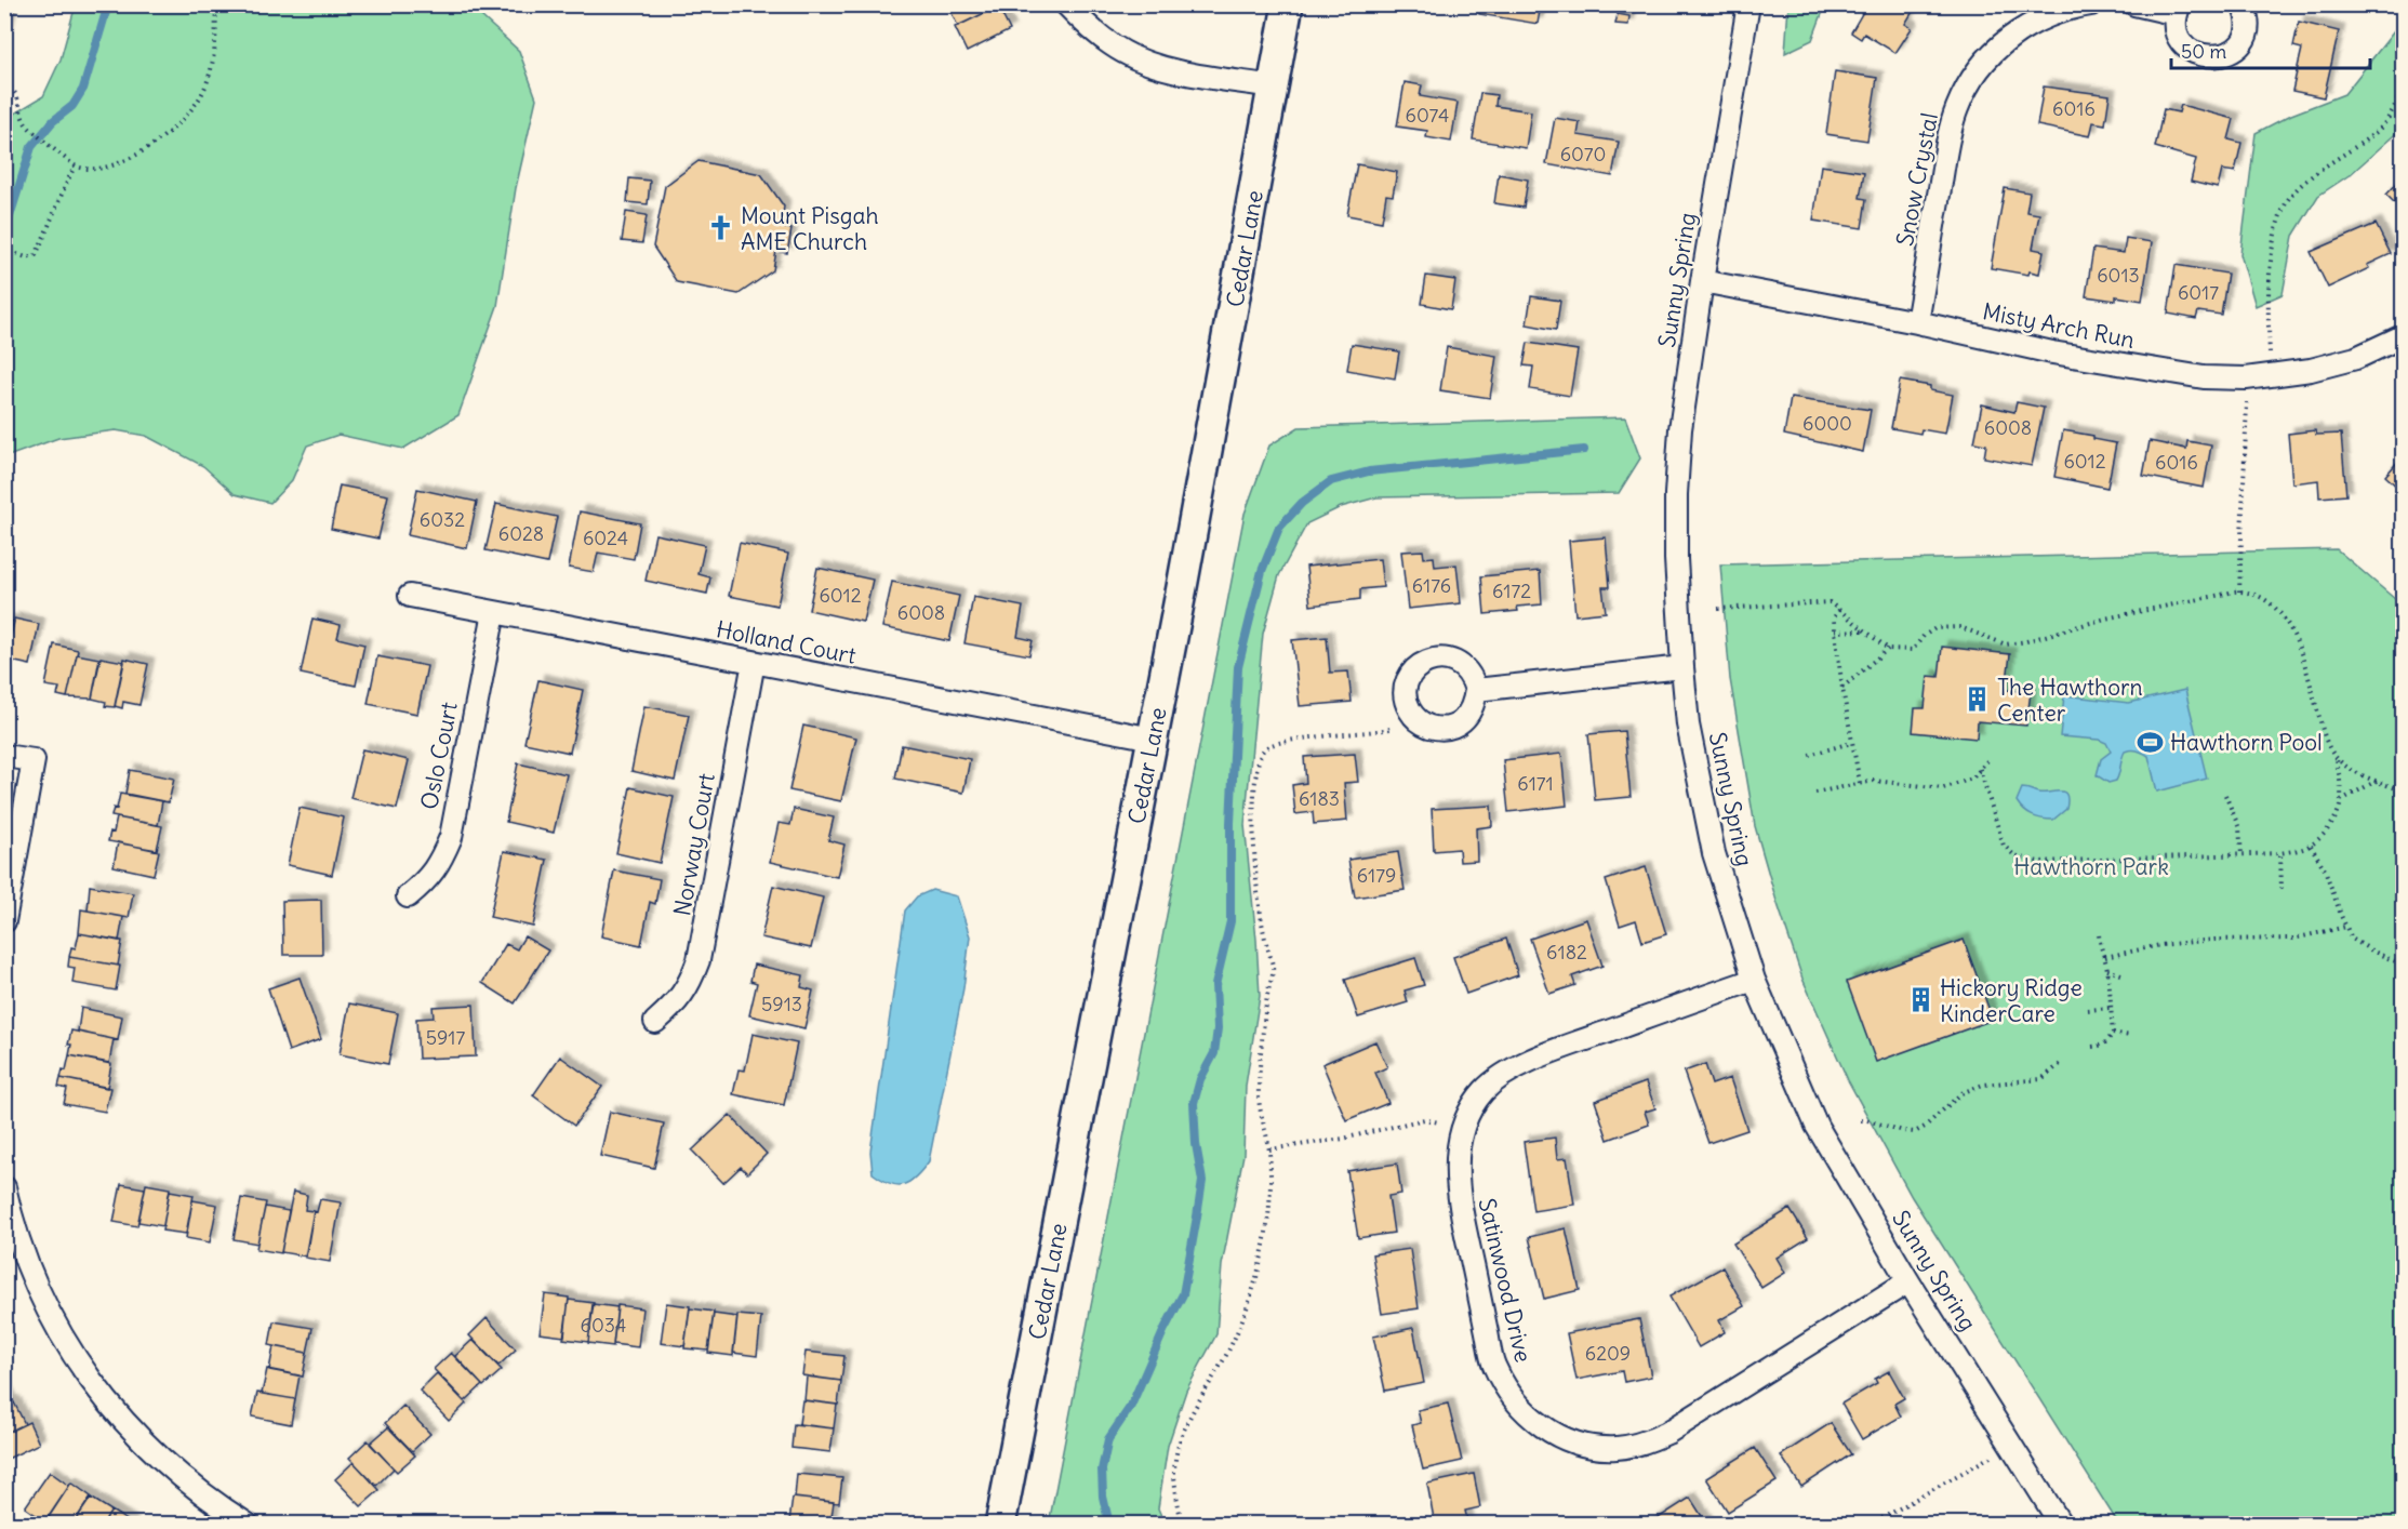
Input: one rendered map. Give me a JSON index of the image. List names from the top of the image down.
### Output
{
  "streets": {
    "main road": ["Cedar Lane"],
    "street": [
      "Snow Crystal",
      "Sunny Spring",
      "Misty Arch Run",
      "Holland Court",
      "Oslo Court",
      "Norway Court",
      "Satinwood Drive"
    ]
  },
  "crossings": [
    ["Snow Crystal", "Misty Arch Run"],
    ["Cedar Lane", "Holland Court"],
    ["Sunny Spring", "Misty Arch Run"],
    ["Sunny Spring", "Satinwood Drive"],
    ["Holland Court", "Oslo Court"],
    ["Holland Court", "Norway Court"]
  ],
  "parks": ["Hawthorn Park"],
  "places": {
    "church": ["Mount Pisgah AME Church"],
    "building": ["The Hawthorn Center", "Hickory Ridge KinderCare"],
    "sports": ["Hawthorn Pool"]
  },
  "house_numbers": [
    "6016",
    "6074",
    "6070",
    "6013",
    "6017",
    "6000",
    "6008",
    "6012",
    "6016",
    "6032",
    "6028",
    "6024",
    "6176",
    "6172",
    "6012",
    "6008",
    "6171",
    "6183",
    "6179",
    "6182",
    "5913",
    "5917",
    "6034",
    "6209"
  ],
  "scale_bar": "50 m"
}
